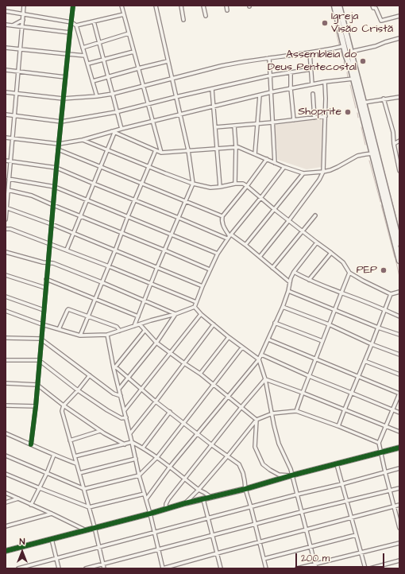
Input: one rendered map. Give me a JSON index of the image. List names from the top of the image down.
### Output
{
  "places": [
    "Igreja Visão Cristã",
    "Assembleia do Deus Pentecostal",
    "Shoprite",
    "PEP"
  ],
  "scale_bar": "200 m",
  "north": "top"
}
